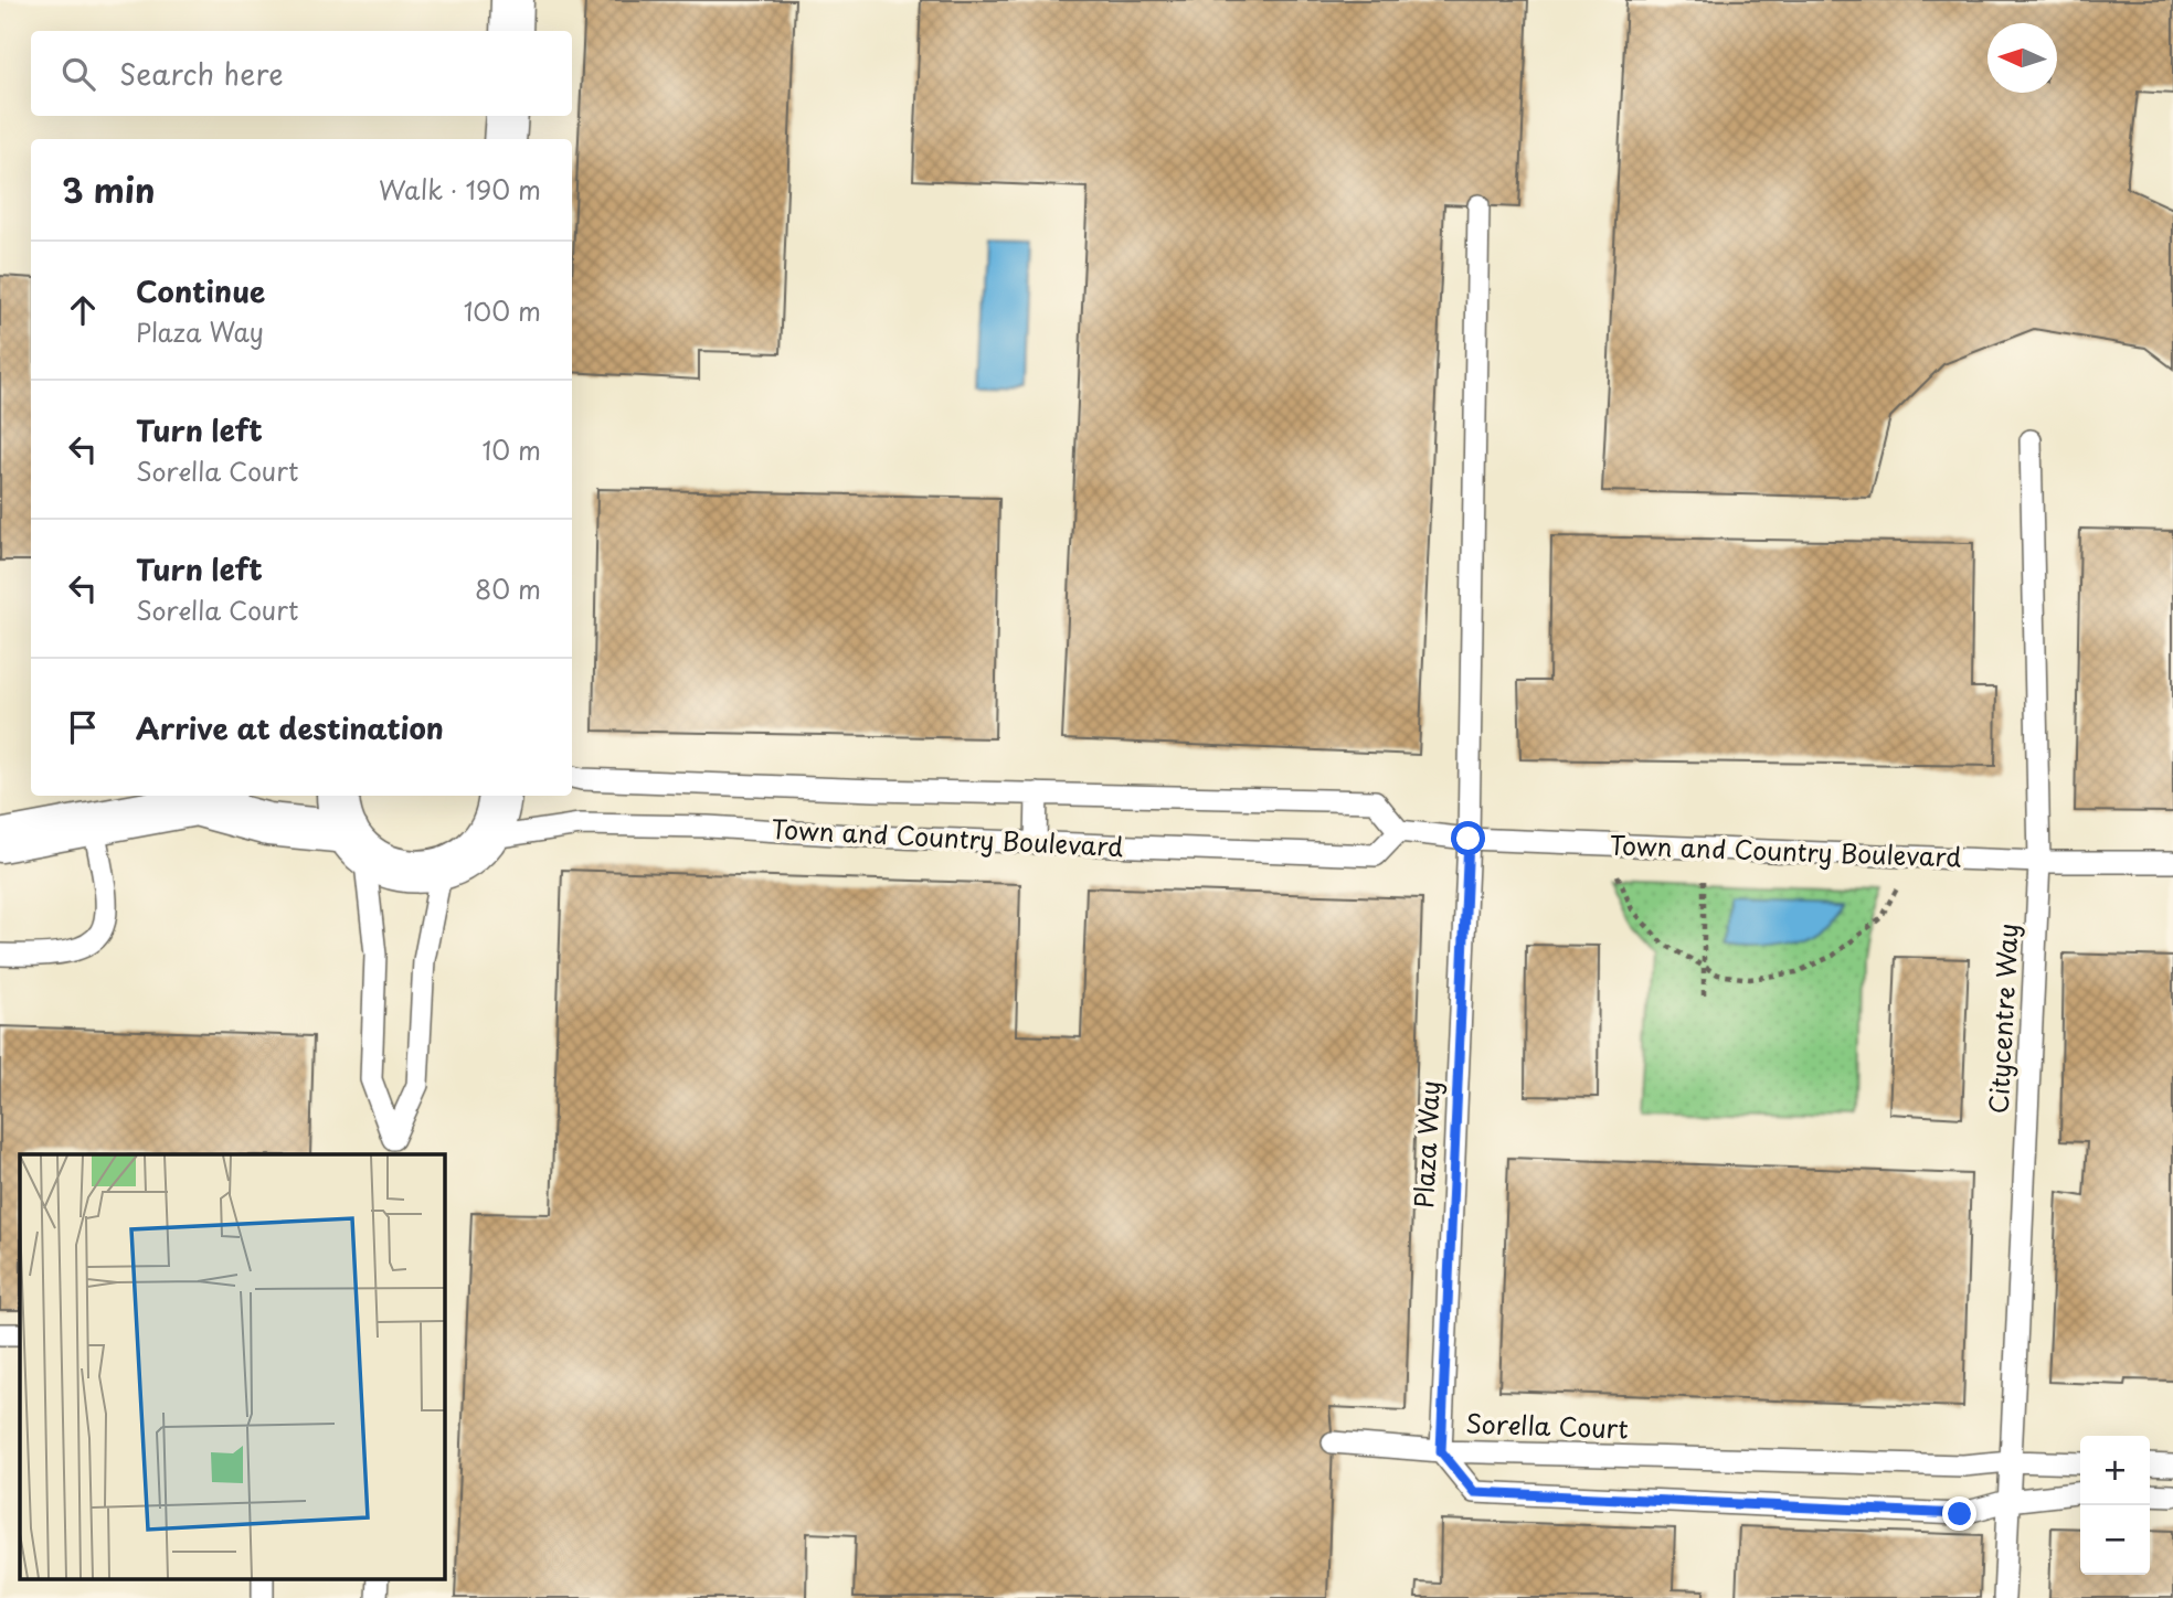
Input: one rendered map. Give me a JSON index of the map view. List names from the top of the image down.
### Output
{
  "streets": {
    "lane": [
      "Town and Country Boulevard",
      "Citycentre Way",
      "Plaza Way",
      "Sorella Court"
    ]
  },
  "crossings": [
    ["Town and Country Boulevard", "Citycentre Way"],
    ["Town and Country Boulevard", "Plaza Way"],
    ["Citycentre Way", "Sorella Court"],
    ["Plaza Way", "Sorella Court"]
  ],
  "north": "left",
  "page": {
    "search": "Search here",
    "heading": ["3 min", "Walk · 190 m"],
    "list": [
      ["Continue", "Plaza Way", "100 m"],
      ["Turn left", "Sorella Court", "10 m"],
      ["Turn left", "Sorella Court", "80 m"],
      "Arrive at destination"
    ],
    "map_buttons": ["+", "−"]
  }
}
